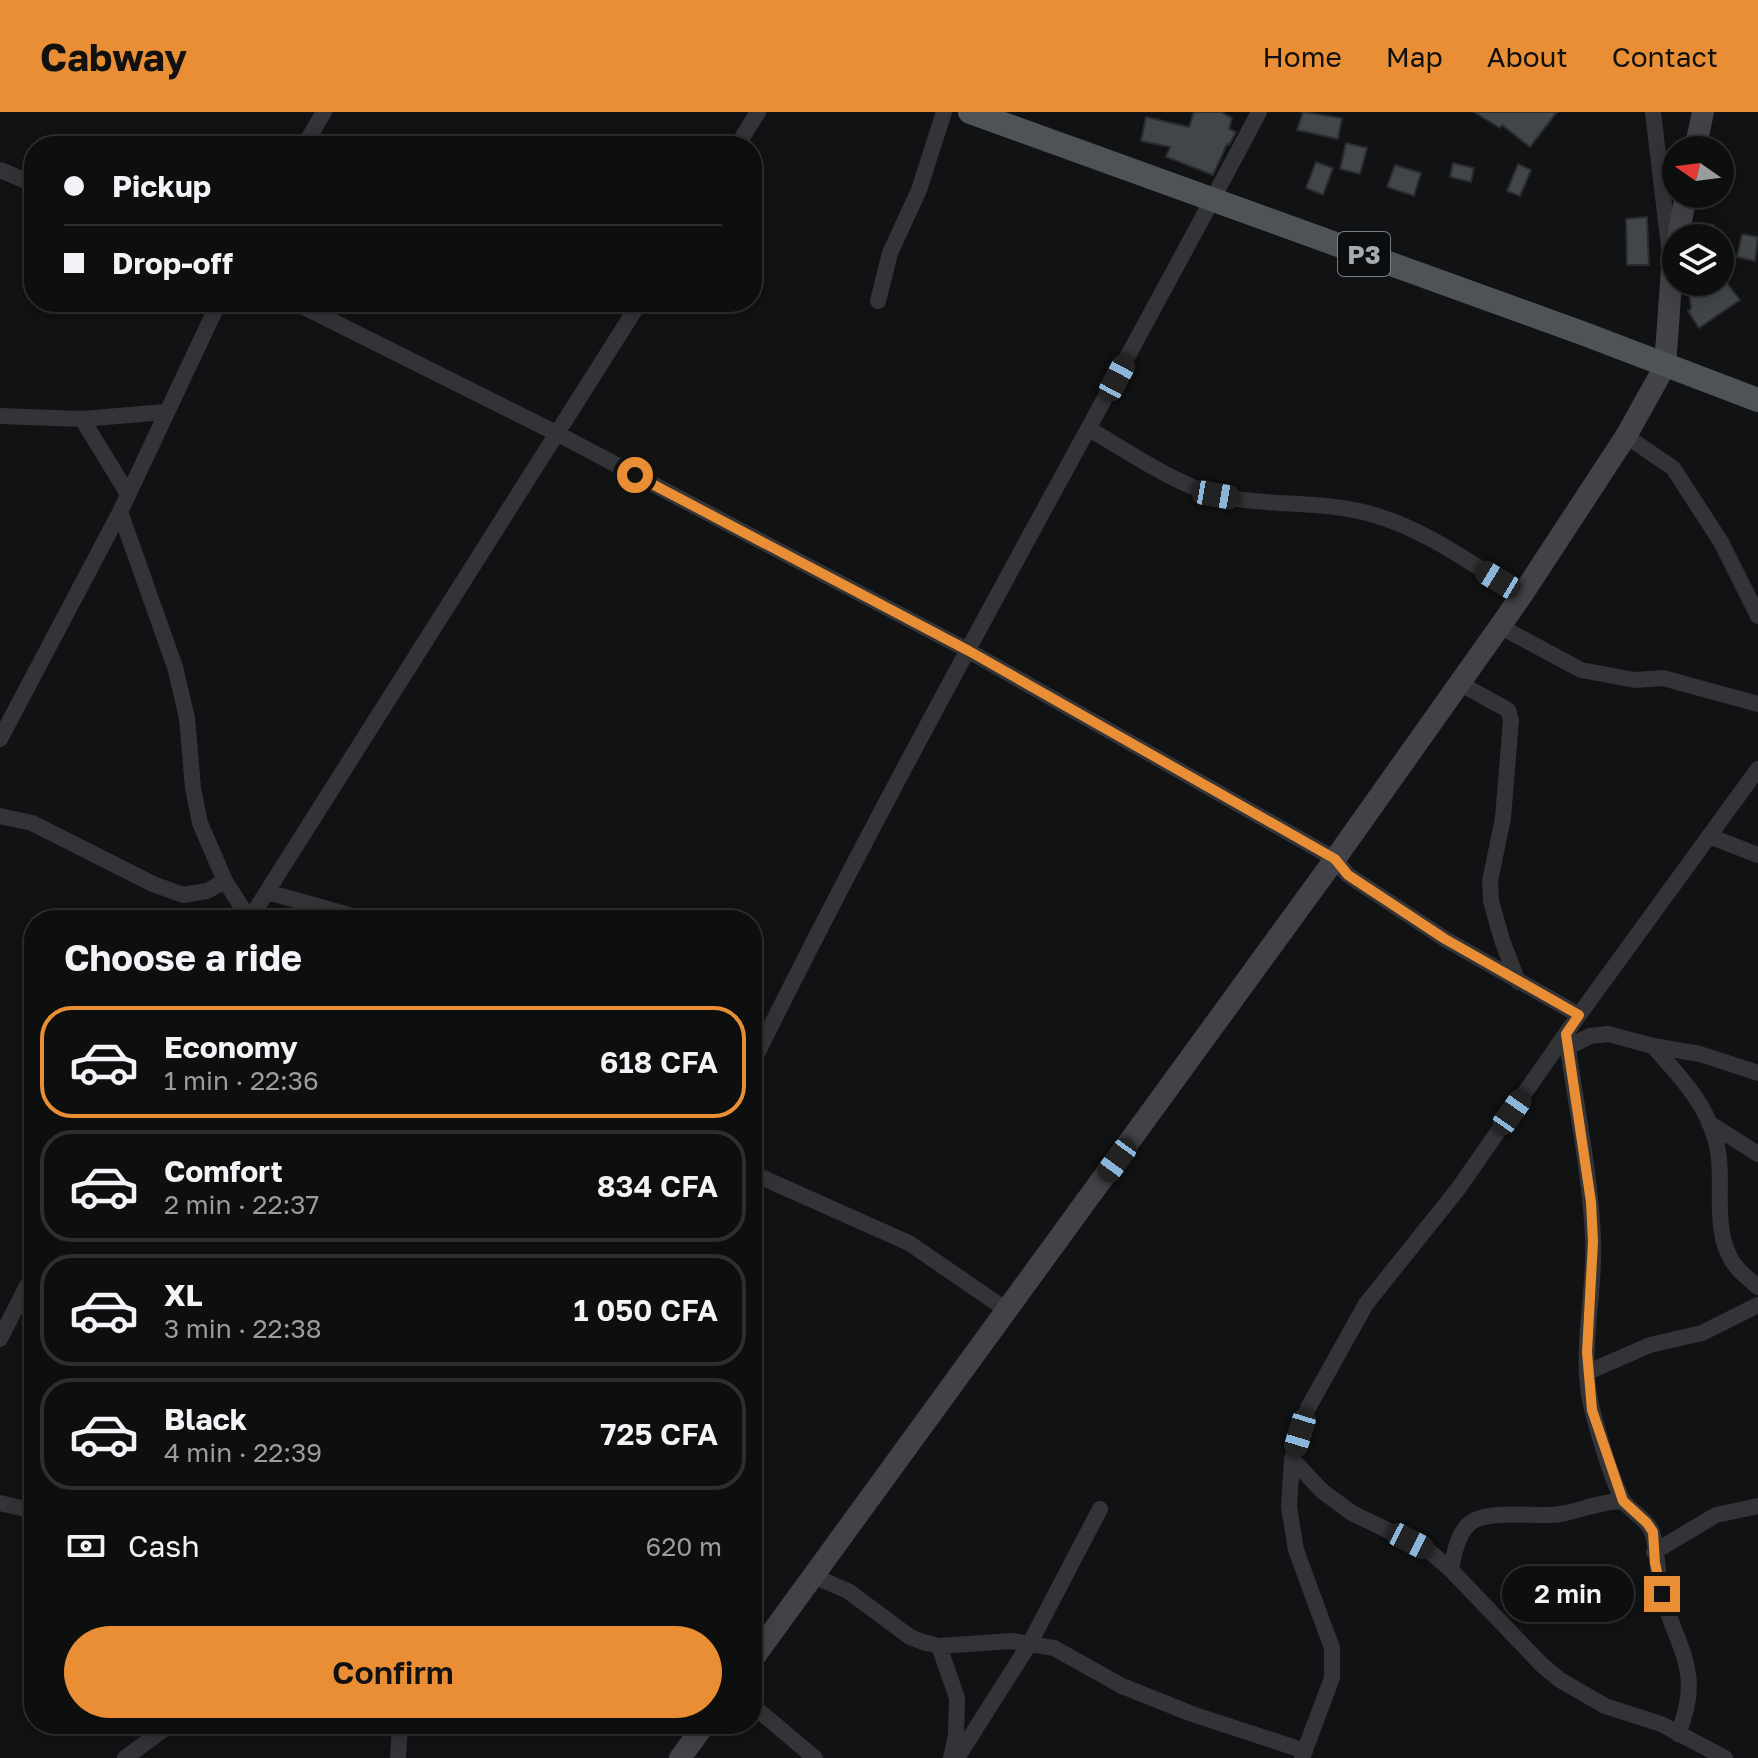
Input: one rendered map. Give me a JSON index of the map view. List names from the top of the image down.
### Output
{
  "streets": {
    "main road": ["P3"]
  },
  "north": "left",
  "page": {
    "header": "Cabway",
    "nav": [
      "Home",
      "Map",
      "About",
      "Contact"
    ],
    "banner": ["Pickup", "Drop-off"],
    "heading": "Choose a ride",
    "list": [
      {
        "name": "Economy",
        "note": "1 min · 22:36",
        "value": "618 CFA"
      },
      {
        "name": "Comfort",
        "note": "2 min · 22:37",
        "value": "834 CFA"
      },
      {
        "name": "XL",
        "note": "3 min · 22:38",
        "value": "1 050 CFA"
      },
      {
        "name": "Black",
        "note": "4 min · 22:39",
        "value": "725 CFA"
      }
    ],
    "pay": ["Cash", "620 m"],
    "bubble": "2 min",
    "buttons": "Confirm"
  }
}
